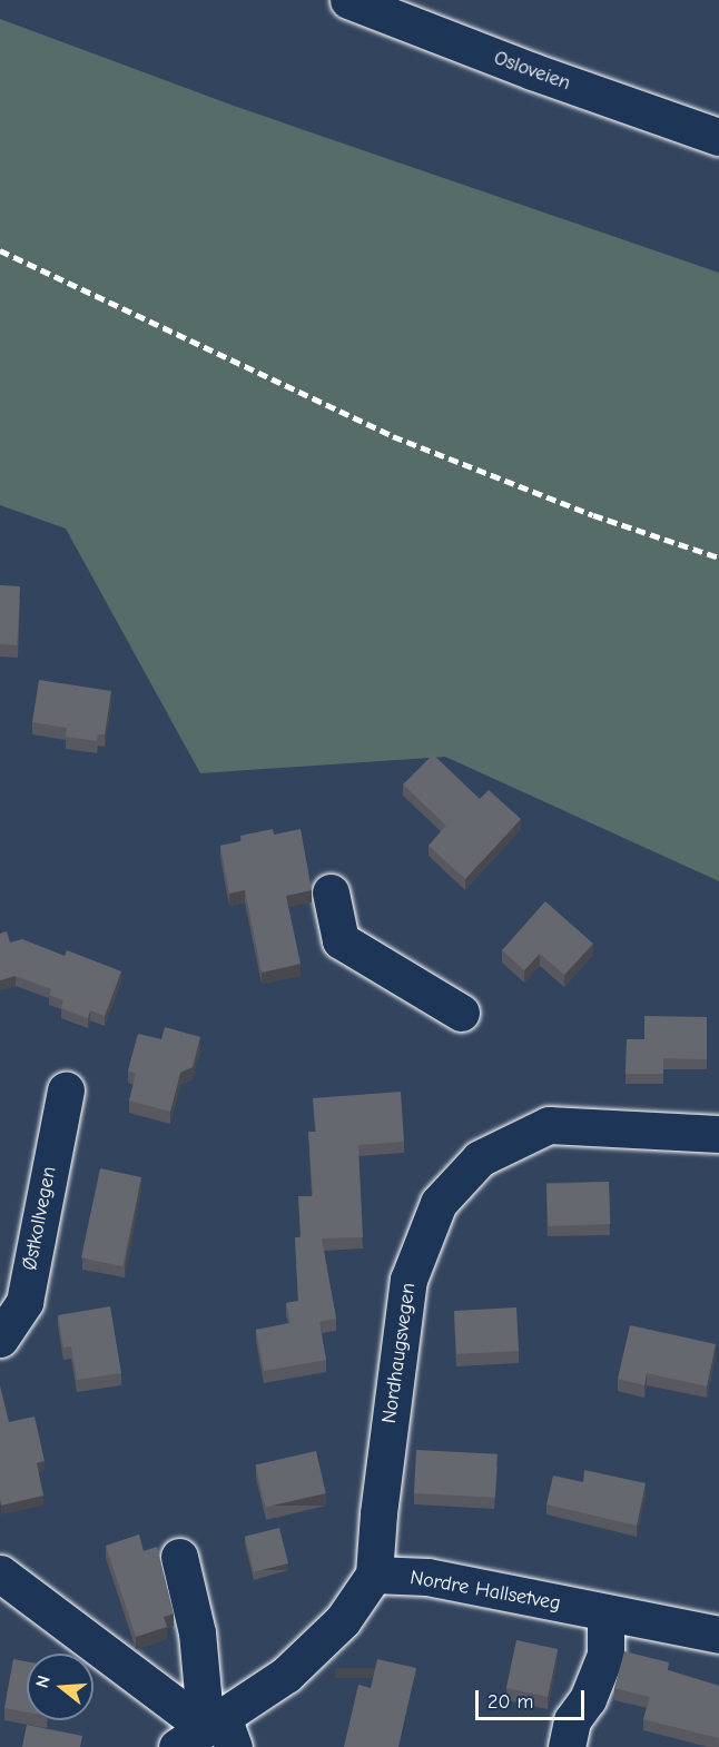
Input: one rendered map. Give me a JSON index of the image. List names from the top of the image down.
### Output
{
  "streets": {
    "main road": [
      "Osloveien",
      "Østkollvegen",
      "Nordhaugsvegen",
      "Nordre Hallsetveg"
    ]
  },
  "crossings": [
    ["Nordhaugsvegen", "Nordre Hallsetveg"]
  ],
  "scale_bar": "20 m",
  "north": "left"
}
